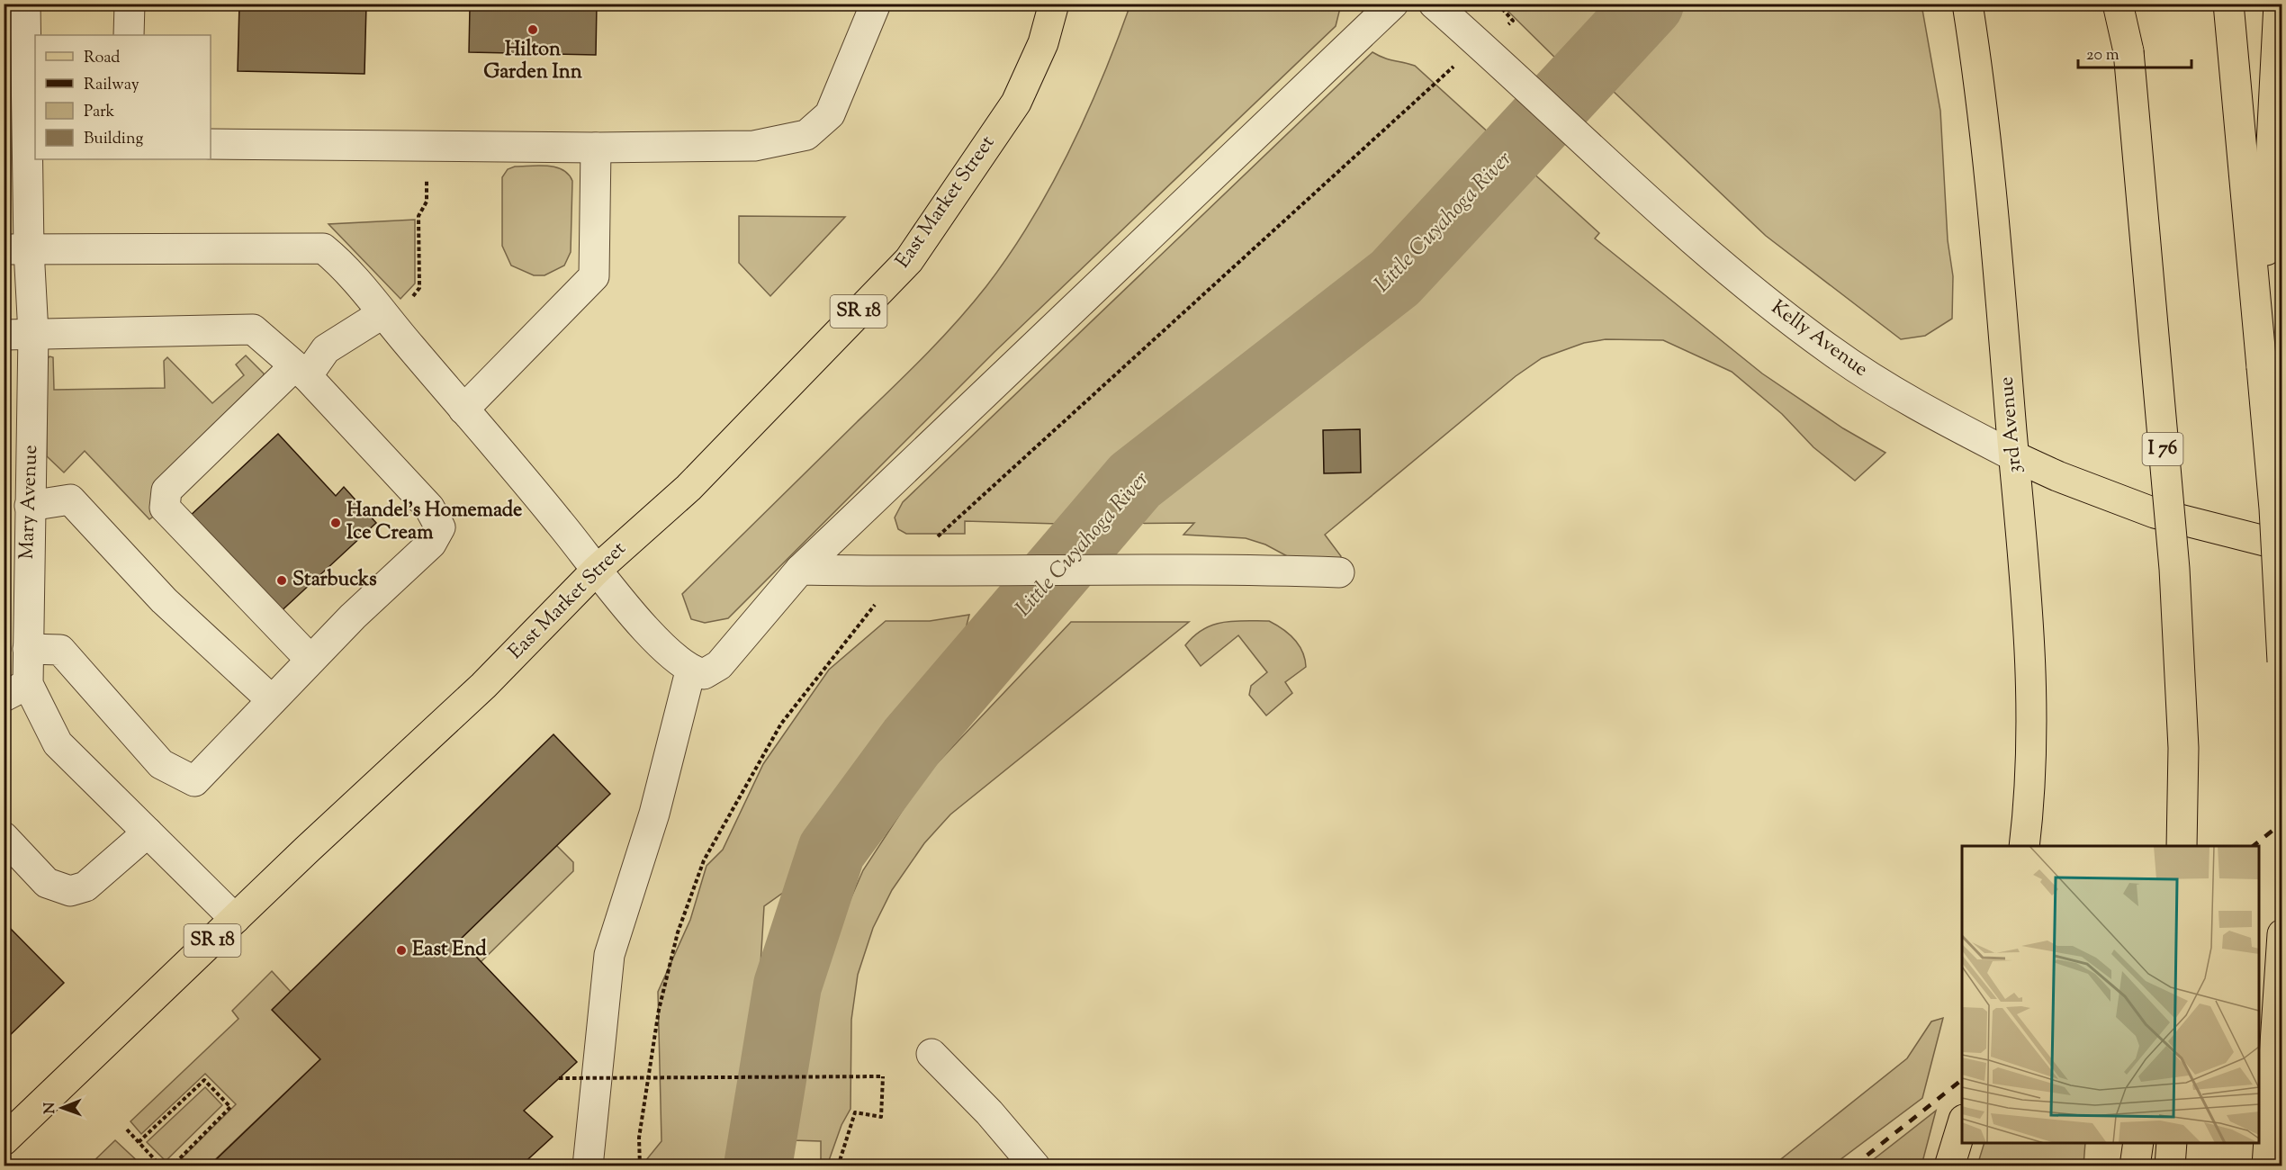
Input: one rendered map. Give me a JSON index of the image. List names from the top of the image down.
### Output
{
  "streets": {
    "main road": [
      "East Market Street",
      "SR 18",
      "Kelly Avenue",
      "3rd Avenue",
      "I 76"
    ],
    "street": ["Mary Avenue"]
  },
  "crossings": [
    ["East Market Street", "Mary Avenue"],
    ["Kelly Avenue", "3rd Avenue"]
  ],
  "water": ["Little Cuyahoga River"],
  "places": [
    "Hilton Garden Inn",
    "Handel's Homemade Ice Cream",
    "Starbucks",
    "East End"
  ],
  "legend": [
    "Road",
    "Railway",
    "Park",
    "Building"
  ],
  "scale_bar": "20 m",
  "north": "left"
}
